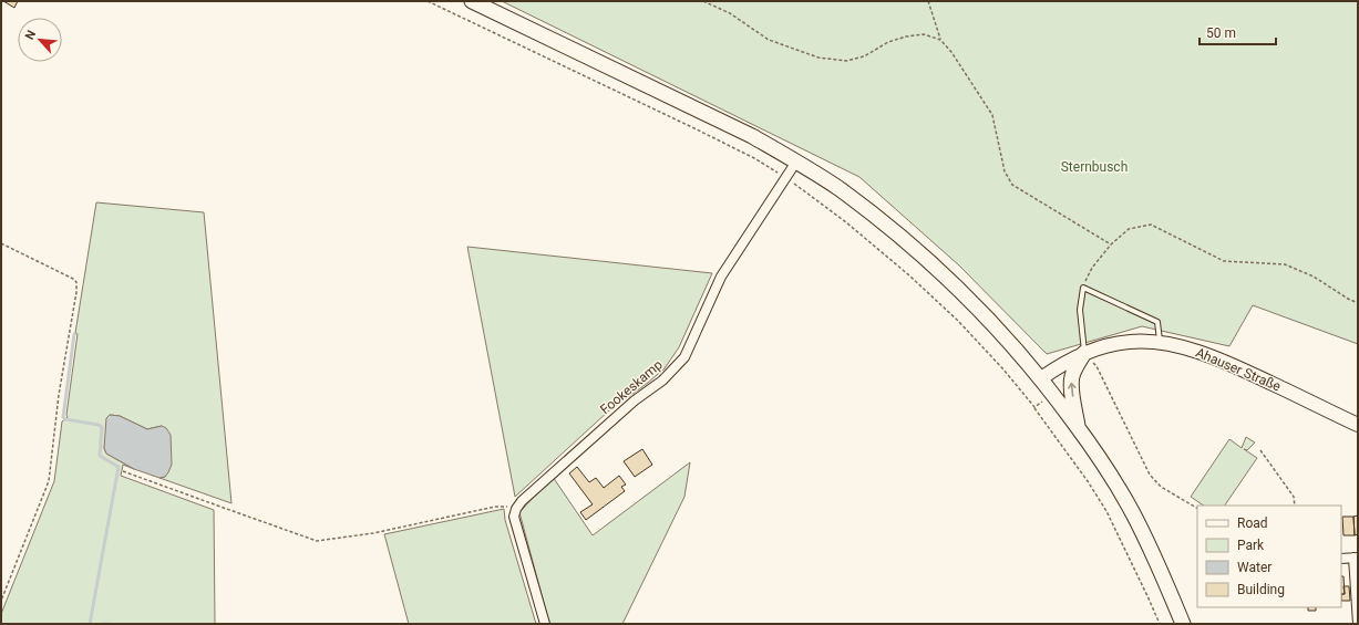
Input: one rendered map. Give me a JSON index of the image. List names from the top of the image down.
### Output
{
  "streets": {
    "main road": ["Ahauser Straße"],
    "street": ["Fookeskamp"]
  },
  "parks": ["Sternbusch"],
  "legend": [
    "Road",
    "Park",
    "Water",
    "Building"
  ],
  "scale_bar": "50 m",
  "north": "top left"
}
